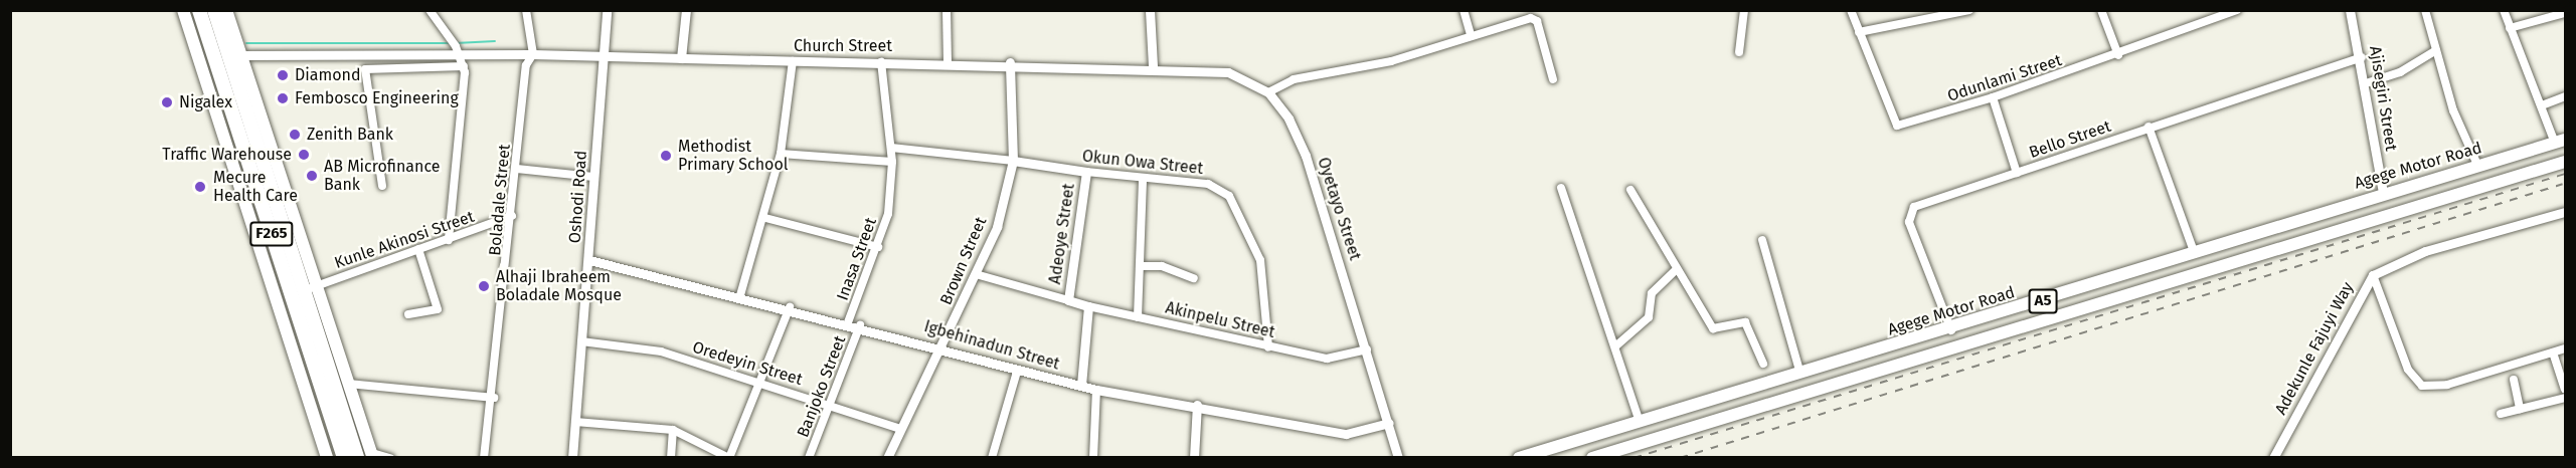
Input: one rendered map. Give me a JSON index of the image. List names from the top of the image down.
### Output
{
  "streets": {
    "highway": ["F265"],
    "main road": ["Agege Motor Road", "A5"],
    "street": [
      "Church Street",
      "Odunlami Street",
      "Ajisegiri Street",
      "Bello Street",
      "Okun Owa Street",
      "Oshodi Road",
      "Boladale Street",
      "Oyetayo Street",
      "Adeoye Street",
      "Kunle Akinosi Street",
      "Inasa Street",
      "Brown Street",
      "Akinpelu Street",
      "Igbehinadun Street",
      "Adekunle Fajuyi Way",
      "Oredeyin Street",
      "Banjoko Street"
    ]
  },
  "crossings": [
    ["Church Street", "Oshodi Road"],
    ["Church Street", "Boladale Street"],
    ["Church Street", "Oyetayo Street"],
    ["Church Street", "Inasa Street"],
    ["Church Street", "Brown Street"],
    ["Ajisegiri Street", "Bello Street"],
    ["Ajisegiri Street", "Agege Motor Road"],
    ["Bello Street", "Agege Motor Road"],
    ["Okun Owa Street", "Adeoye Street"],
    ["Okun Owa Street", "Inasa Street"],
    ["Okun Owa Street", "Brown Street"],
    ["Okun Owa Street", "Akinpelu Street"],
    ["Oshodi Road", "Igbehinadun Street"],
    ["Oshodi Road", "Oredeyin Street"],
    ["Boladale Street", "Kunle Akinosi Street"],
    ["Oyetayo Street", "Akinpelu Street"],
    ["Oyetayo Street", "Igbehinadun Street"],
    ["F265", "Kunle Akinosi Street"],
    ["Adeoye Street", "Akinpelu Street"],
    ["Inasa Street", "Igbehinadun Street"],
    ["Brown Street", "Igbehinadun Street"],
    ["Brown Street", "Oredeyin Street"],
    ["Igbehinadun Street", "Banjoko Street"],
    ["Oredeyin Street", "Banjoko Street"]
  ],
  "places": [
    "Diamond",
    "Fembosco Engineering",
    "Nigalex",
    "Zenith Bank",
    "Traffic Warehouse",
    "Methodist Primary School",
    "AB Microfinance Bank",
    "Mecure Health Care",
    "Alhaji Ibraheem Boladale Mosque"
  ]
}
